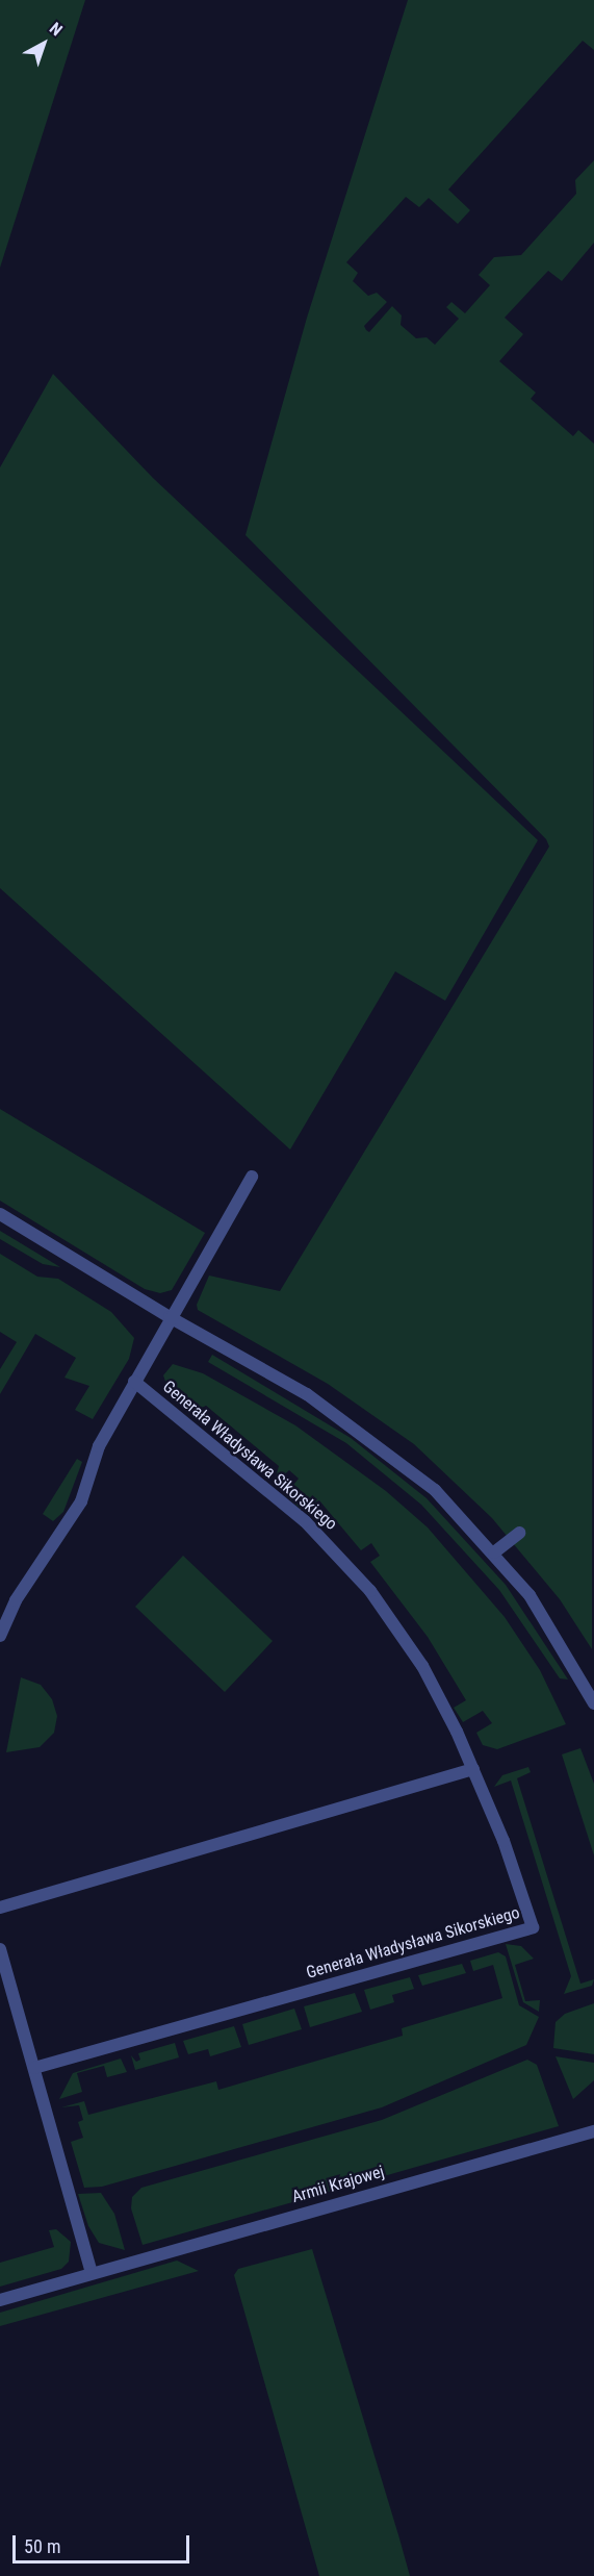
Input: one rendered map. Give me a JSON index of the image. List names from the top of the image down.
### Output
{
  "streets": {
    "street": ["Generała Władysława Sikorskiego", "Armii Krajowej"]
  },
  "scale_bar": "50 m",
  "north": "top right"
}
